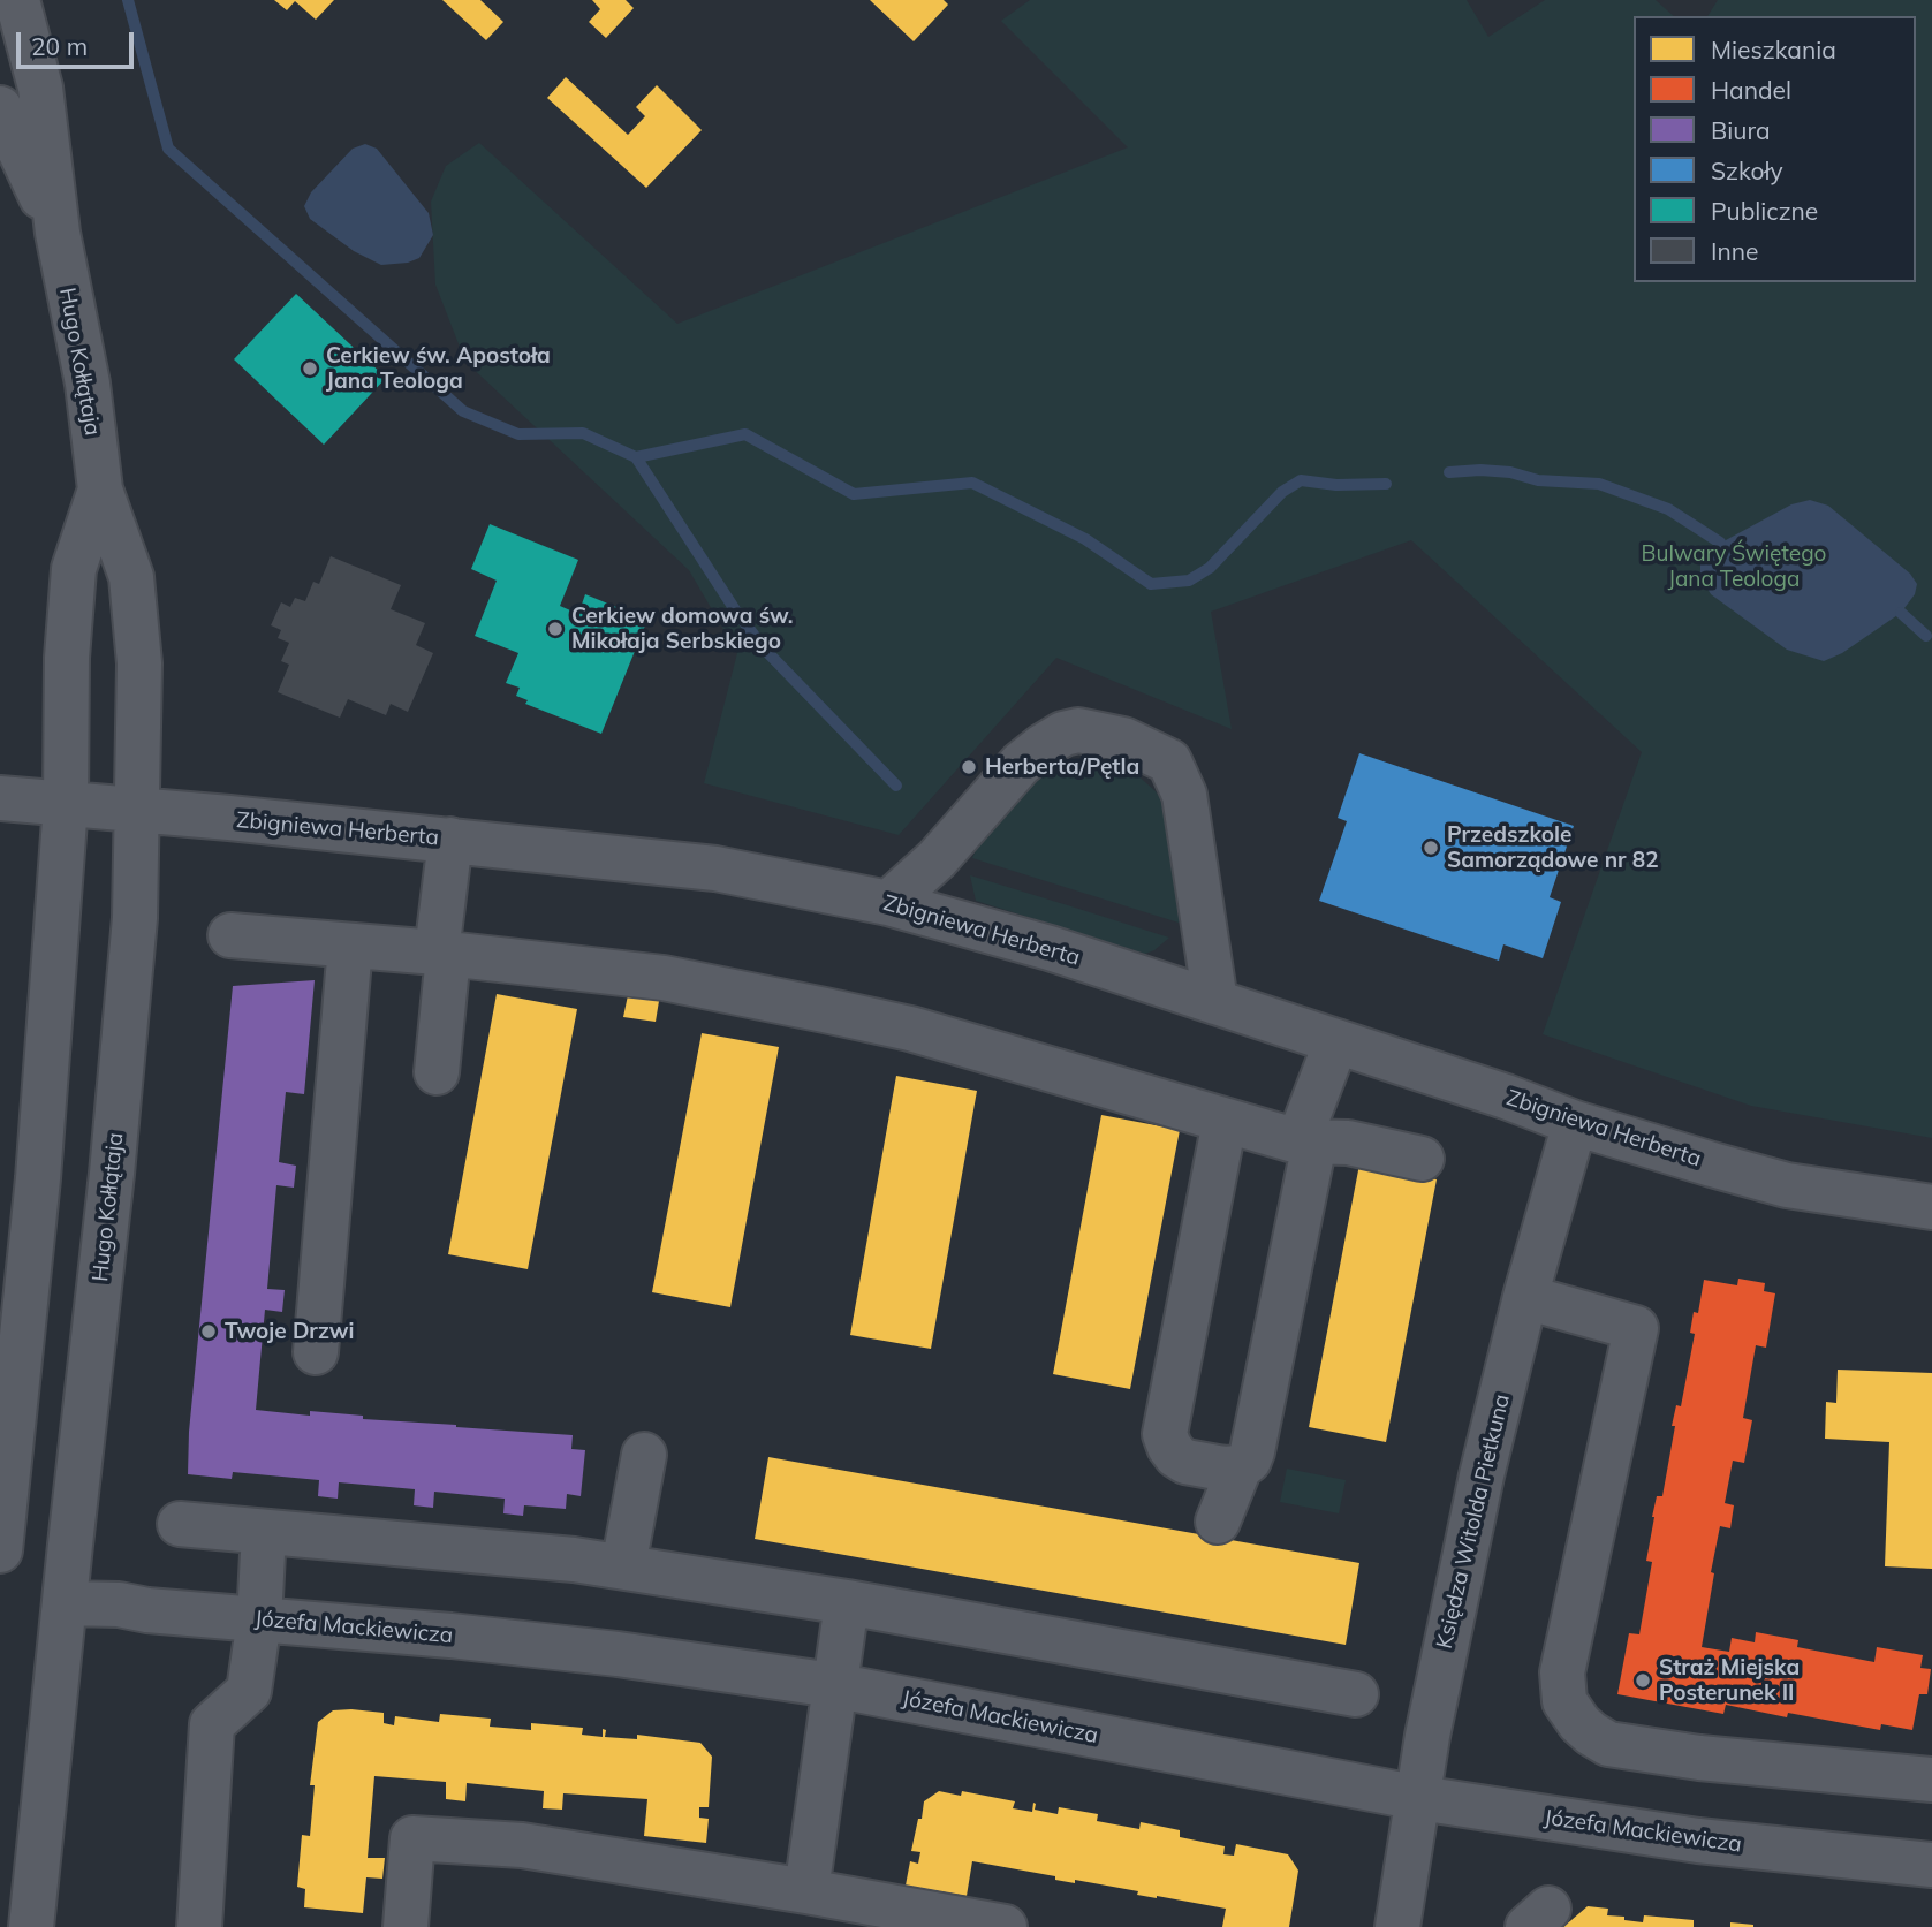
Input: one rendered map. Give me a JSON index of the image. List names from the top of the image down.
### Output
{
  "streets": {
    "street": [
      "Hugo Kołłątaja",
      "Zbigniewa Herberta",
      "Księdza Witolda Pietkuna",
      "Józefa Mackiewicza"
    ]
  },
  "crossings": [
    ["Hugo Kołłątaja", "Zbigniewa Herberta"],
    ["Hugo Kołłątaja", "Józefa Mackiewicza"],
    ["Zbigniewa Herberta", "Księdza Witolda Pietkuna"],
    ["Księdza Witolda Pietkuna", "Józefa Mackiewicza"]
  ],
  "parks": ["Bulwary Świętego Jana Teologa"],
  "places": [
    "Cerkiew św. Apostoła Jana Teologa",
    "Cerkiew domowa św. Mikołaja Serbskiego",
    "Herberta/Pętla",
    "Przedszkole Samorządowe nr 82",
    "Twoje Drzwi",
    "Straż Miejska Posterunek II"
  ],
  "legend": [
    "Mieszkania",
    "Handel",
    "Biura",
    "Szkoły",
    "Publiczne",
    "Inne"
  ],
  "scale_bar": "20 m"
}
